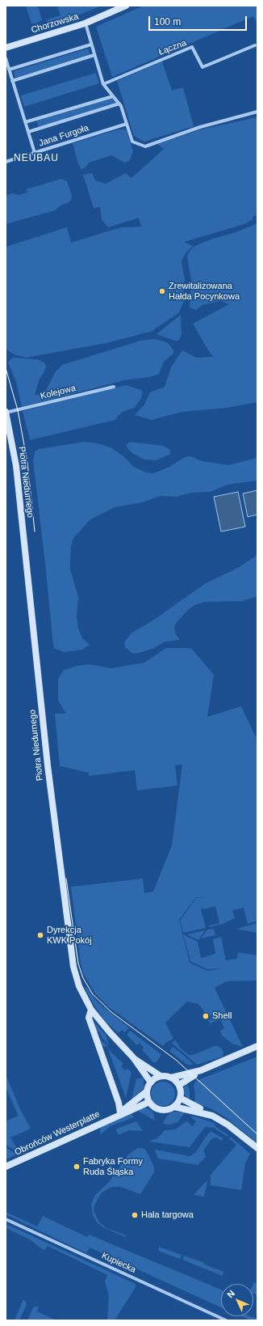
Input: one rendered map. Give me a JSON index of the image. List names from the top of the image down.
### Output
{
  "streets": {
    "street": [
      "Chorzowska",
      "Łączna",
      "Jana Furgoła",
      "Kolejowa",
      "Piotra Niedurnego",
      "Obrońców Westerplatte",
      "Kupiecka"
    ]
  },
  "crossings": [
    ["Kolejowa", "Piotra Niedurnego"],
    ["Piotra Niedurnego", "Obrońców Westerplatte"]
  ],
  "districts": ["NEUBAU"],
  "places": [
    "Zrewitalizowana Hałda Pocynkowa",
    "Dyrekcja KWK Pokój",
    "Shell",
    "Fabryka Formy Ruda Śląska",
    "Hala targowa"
  ],
  "scale_bar": "100 m",
  "north": "top left"
}
